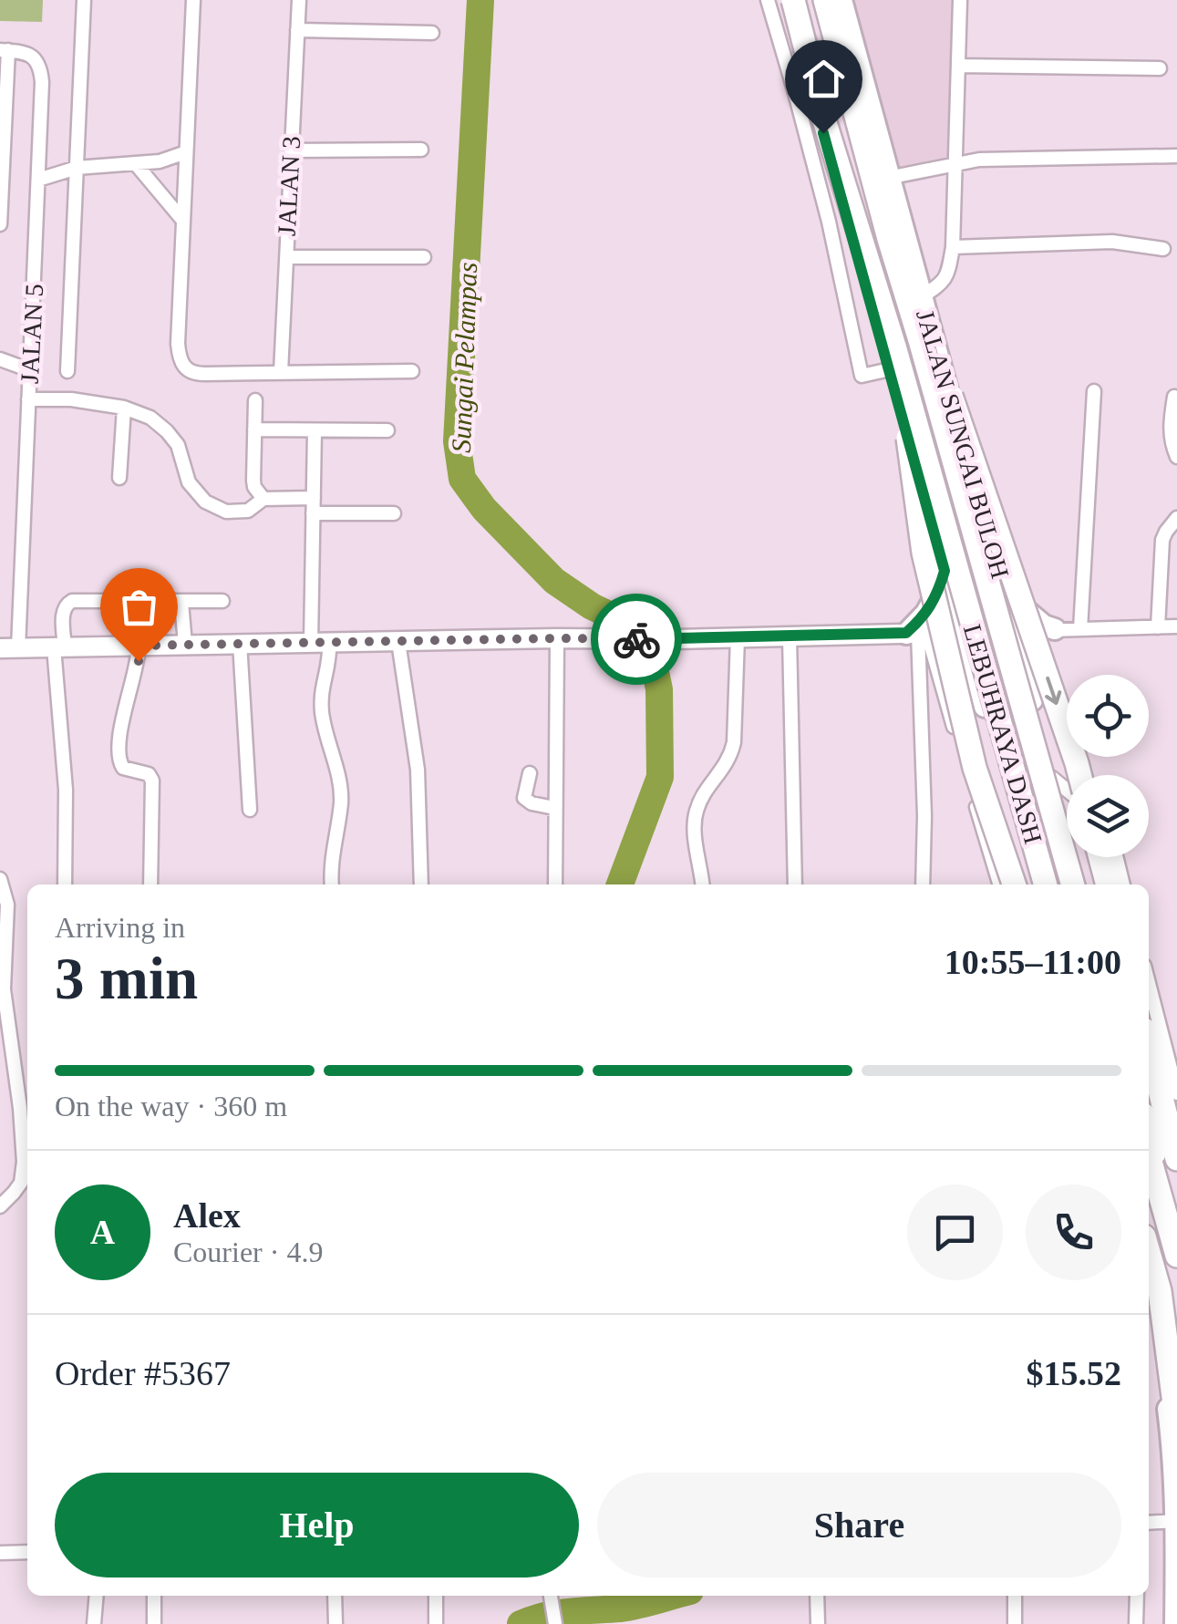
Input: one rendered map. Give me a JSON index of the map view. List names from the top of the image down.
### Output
{
  "streets": {
    "highway": ["JALAN SUNGAI BULOH", "LEBUHRAYA DASH"],
    "street": ["JALAN 3", "JALAN 5"]
  },
  "crossings": [
    ["JALAN SUNGAI BULOH", "LEBUHRAYA DASH"]
  ],
  "water": ["Sungai Pelampas"],
  "page": {
    "heading": ["3 min", "Arriving in", "10:55–11:00"],
    "panel": [
      "Alex",
      "Courier · 4.9",
      "Order #5367",
      "$15.52"
    ],
    "bar": "On the way · 360 m",
    "round": "A",
    "buttons": ["Help", "Share"]
  }
}
